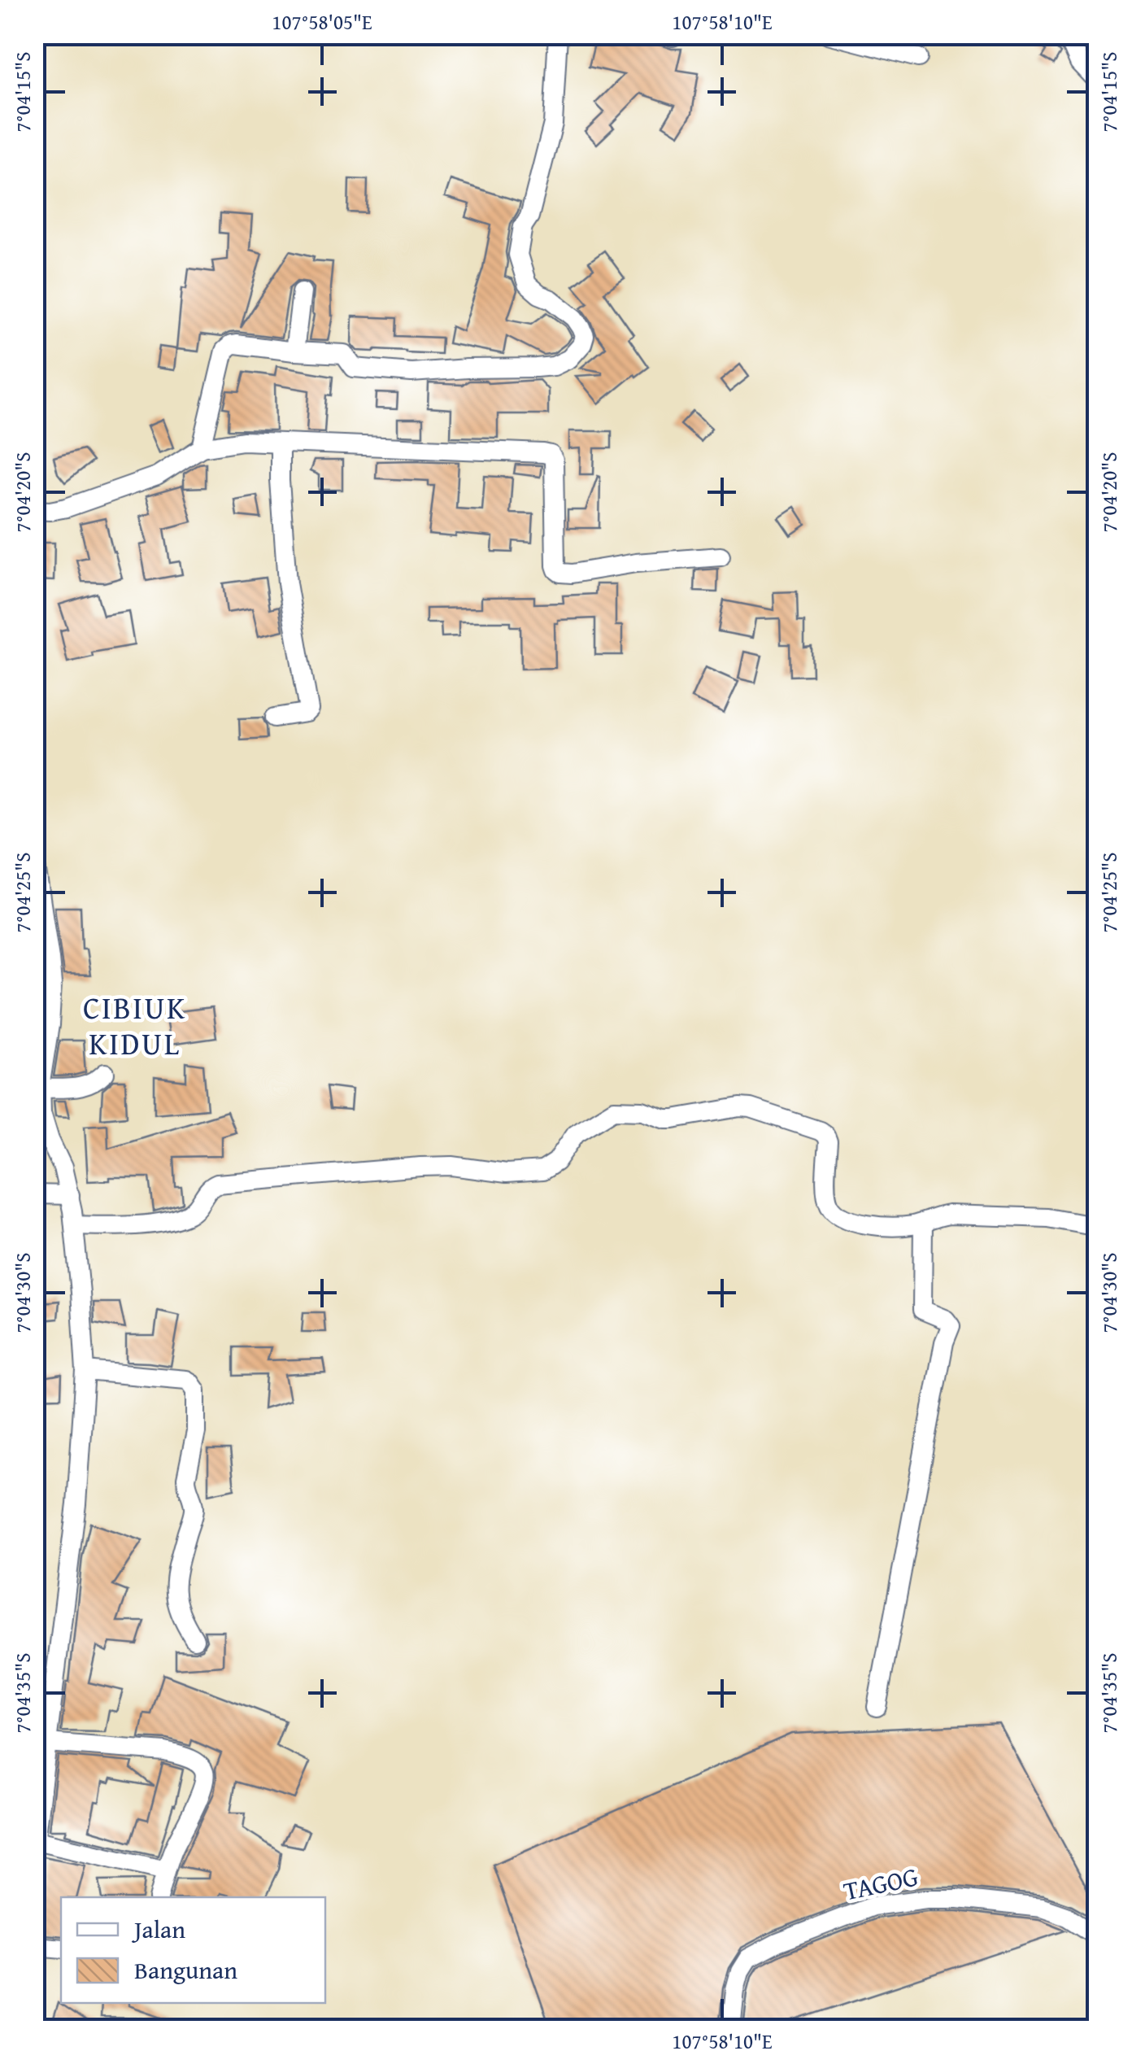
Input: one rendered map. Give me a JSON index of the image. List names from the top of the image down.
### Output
{
  "streets": {
    "street": ["TAGOG"]
  },
  "districts": ["CIBIUK KIDUL"],
  "legend": ["Jalan", "Bangunan"],
  "coordinates": [
    "107°58'05\"E",
    "107°58'10\"E",
    "7°04'15\"S",
    "7°04'20\"S",
    "7°04'25\"S",
    "7°04'30\"S",
    "7°04'35\"S"
  ]
}
